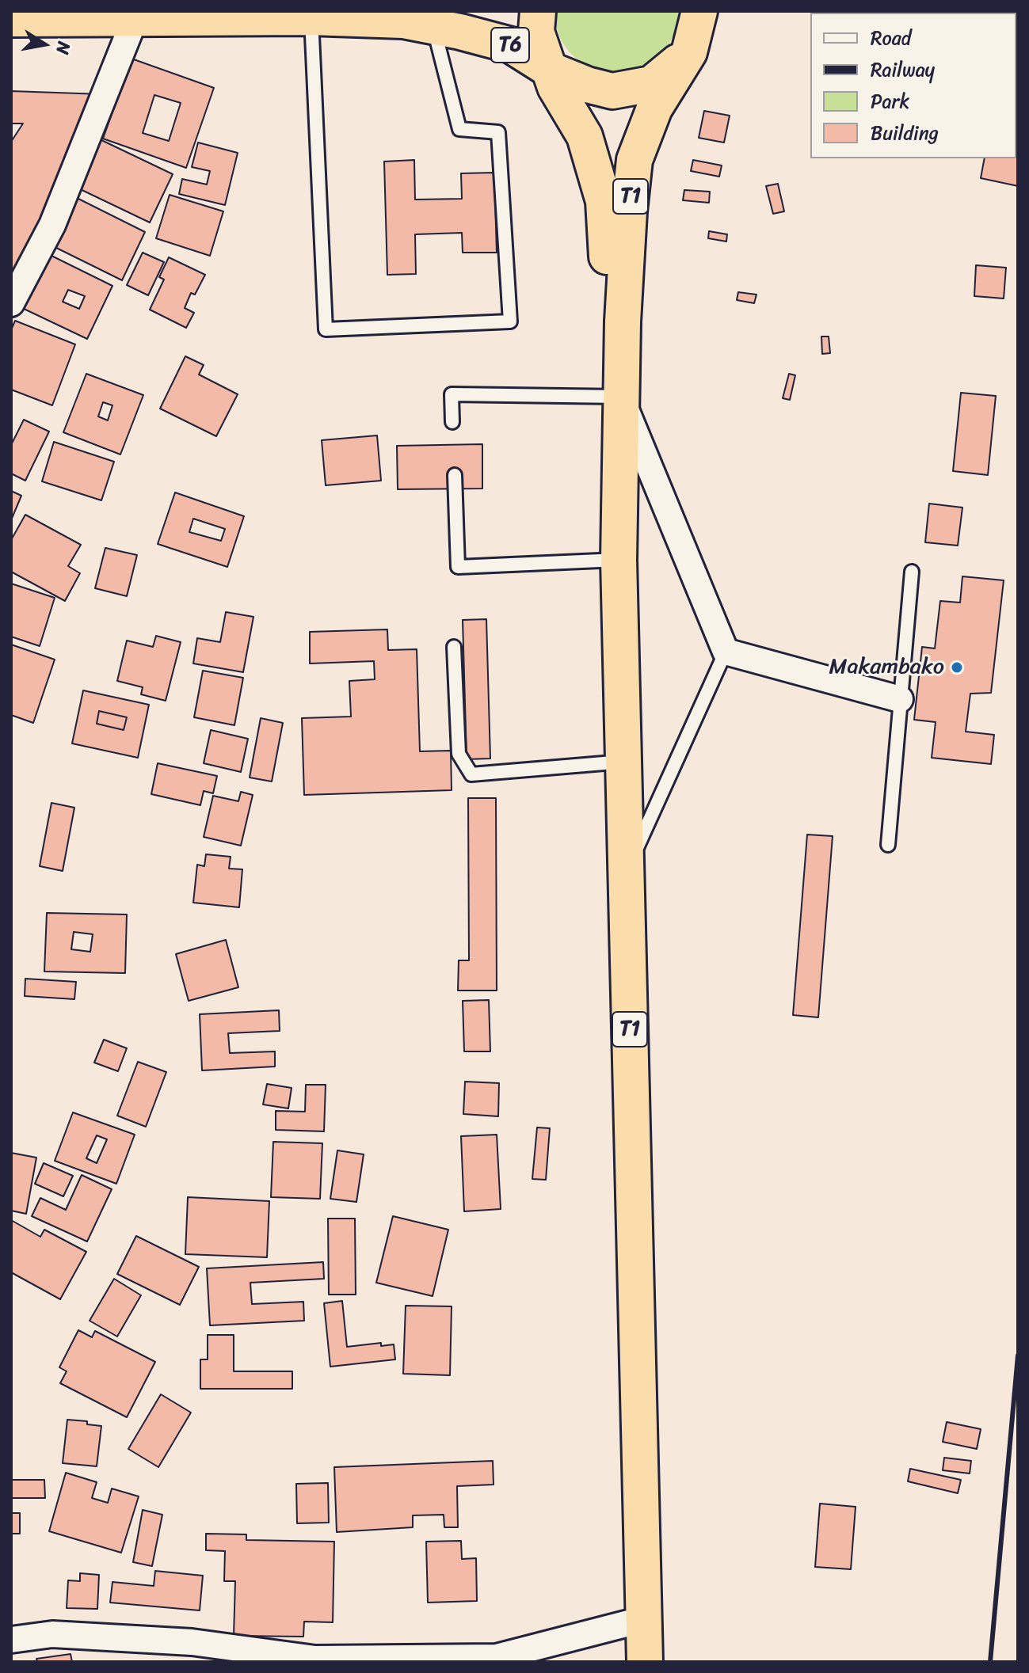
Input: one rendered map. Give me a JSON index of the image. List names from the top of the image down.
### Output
{
  "streets": {
    "highway": ["T6", "T1"]
  },
  "crossings": [
    ["T6", "T1"]
  ],
  "places": ["Makambako"],
  "legend": [
    "Road",
    "Railway",
    "Park",
    "Building"
  ],
  "north": "right"
}
